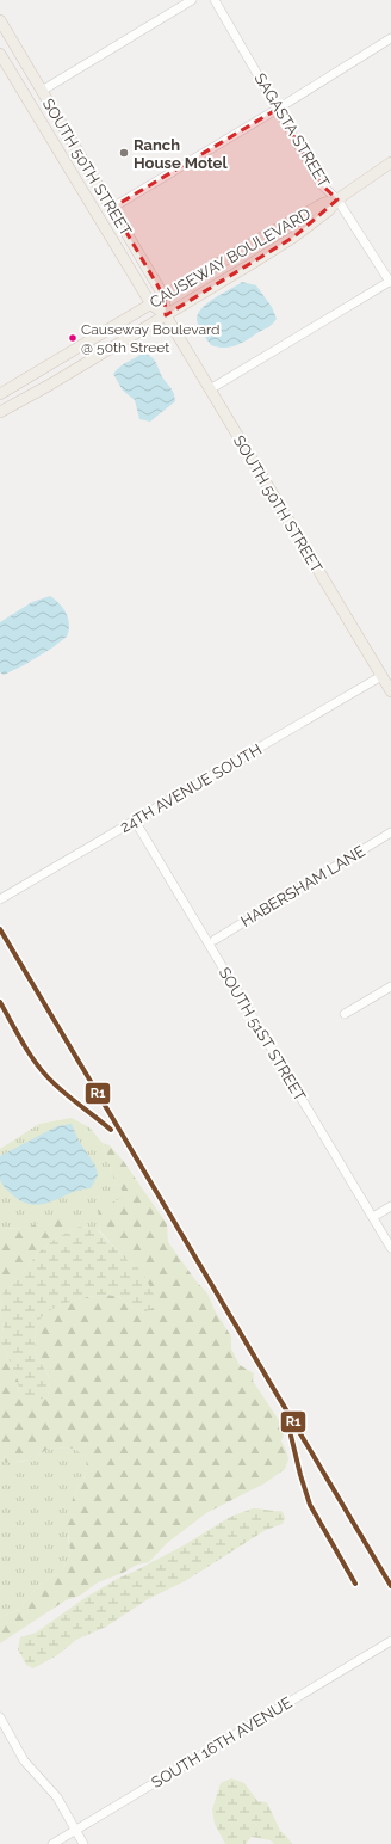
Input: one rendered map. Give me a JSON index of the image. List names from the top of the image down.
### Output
{
  "streets": {
    "main road": ["SOUTH 50TH STREET", "CAUSEWAY BOULEVARD"],
    "street": [
      "SAGASTA STREET",
      "24TH AVENUE SOUTH",
      "HABERSHAM LANE",
      "SOUTH 51ST STREET",
      "SOUTH 16TH AVENUE"
    ]
  },
  "crossings": [
    ["SAGASTA STREET", "CAUSEWAY BOULEVARD"],
    ["SOUTH 50TH STREET", "CAUSEWAY BOULEVARD"],
    ["SOUTH 50TH STREET", "24TH AVENUE SOUTH"],
    ["24TH AVENUE SOUTH", "SOUTH 51ST STREET"]
  ],
  "places": ["Ranch House Motel", "Causeway Boulevard @ 50th Street"],
  "lines": ["transit line R1"]
}
